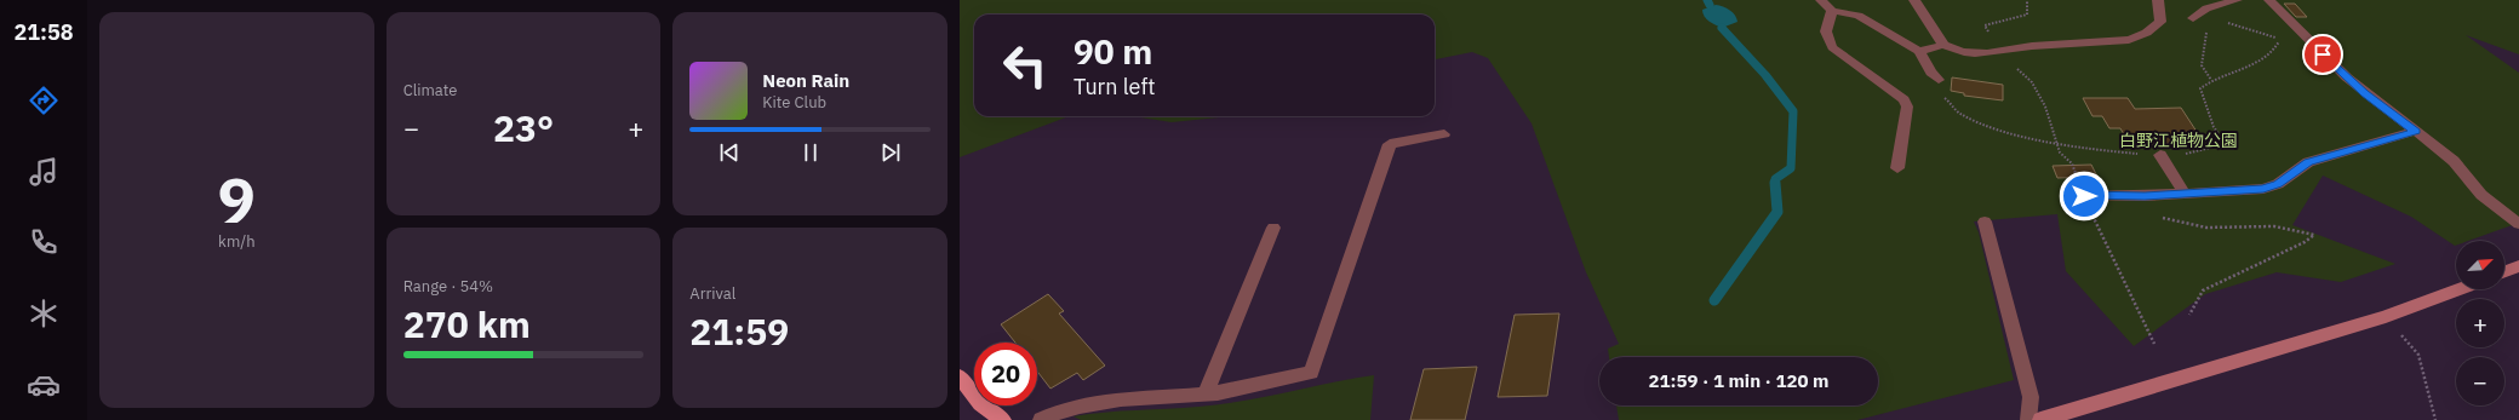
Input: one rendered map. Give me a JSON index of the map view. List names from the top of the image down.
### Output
{
  "parks": ["白野江植物公園"],
  "north": "top right",
  "page": {
    "tabs": "21:58",
    "tile": [
      ["9", "km/h"],
      "Climate",
      ["Range · 54%", "270 km"],
      ["Arrival", "21:59"]
    ],
    "turn": ["90 m", "Turn left"],
    "song": ["Neon Rain", "Kite Club"],
    "heat": ["−", "23°", "+"],
    "map_buttons": ["+", "−"],
    "limit": "20",
    "trip": "21:59 · 1 min · 120 m"
  }
}
